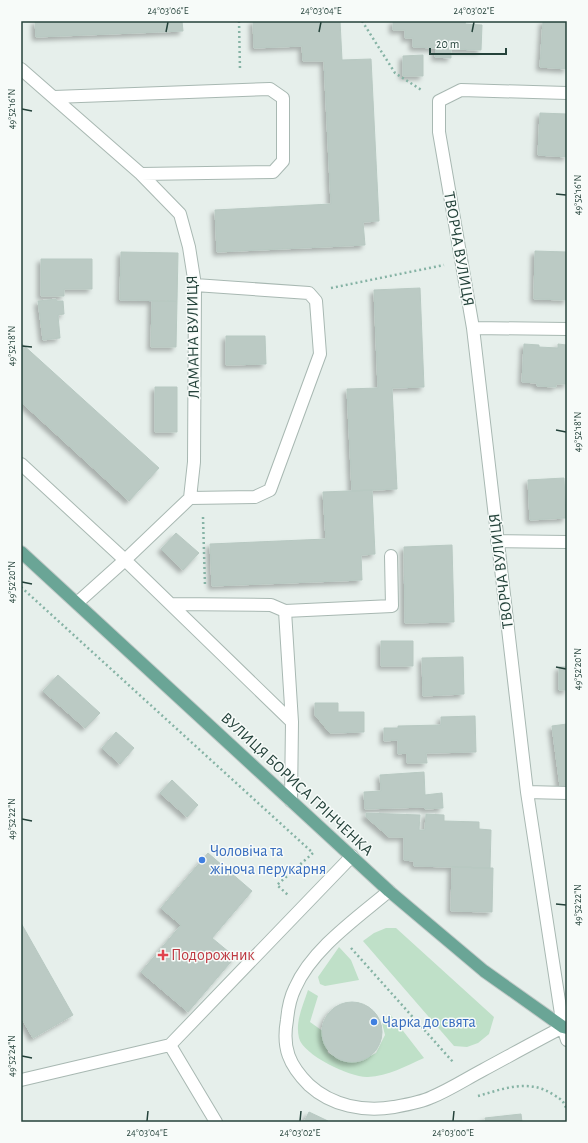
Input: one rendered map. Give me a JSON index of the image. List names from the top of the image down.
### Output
{
  "streets": {
    "main road": ["ВУЛИЦЯ БОРИСА ГРІНЧЕНКА"],
    "street": ["ТВОРЧА ВУЛИЦЯ", "ЛАМАНА ВУЛИЦЯ"]
  },
  "crossings": [
    ["ТВОРЧА ВУЛИЦЯ", "ВУЛИЦЯ БОРИСА ГРІНЧЕНКА"]
  ],
  "places": {
    "other": ["Чоловіча та жіноча перукарня", "Чарка до свята"],
    "health": ["Подорожник"]
  },
  "scale_bar": "20 m",
  "coordinates": [
    "24°03'06\"E",
    "24°03'04\"E",
    "24°03'02\"E",
    "49°52'16\"N",
    "49°52'18\"N",
    "49°52'20\"N",
    "49°52'22\"N",
    "49°52'24\"N",
    "24°03'00\"E"
  ]
}
